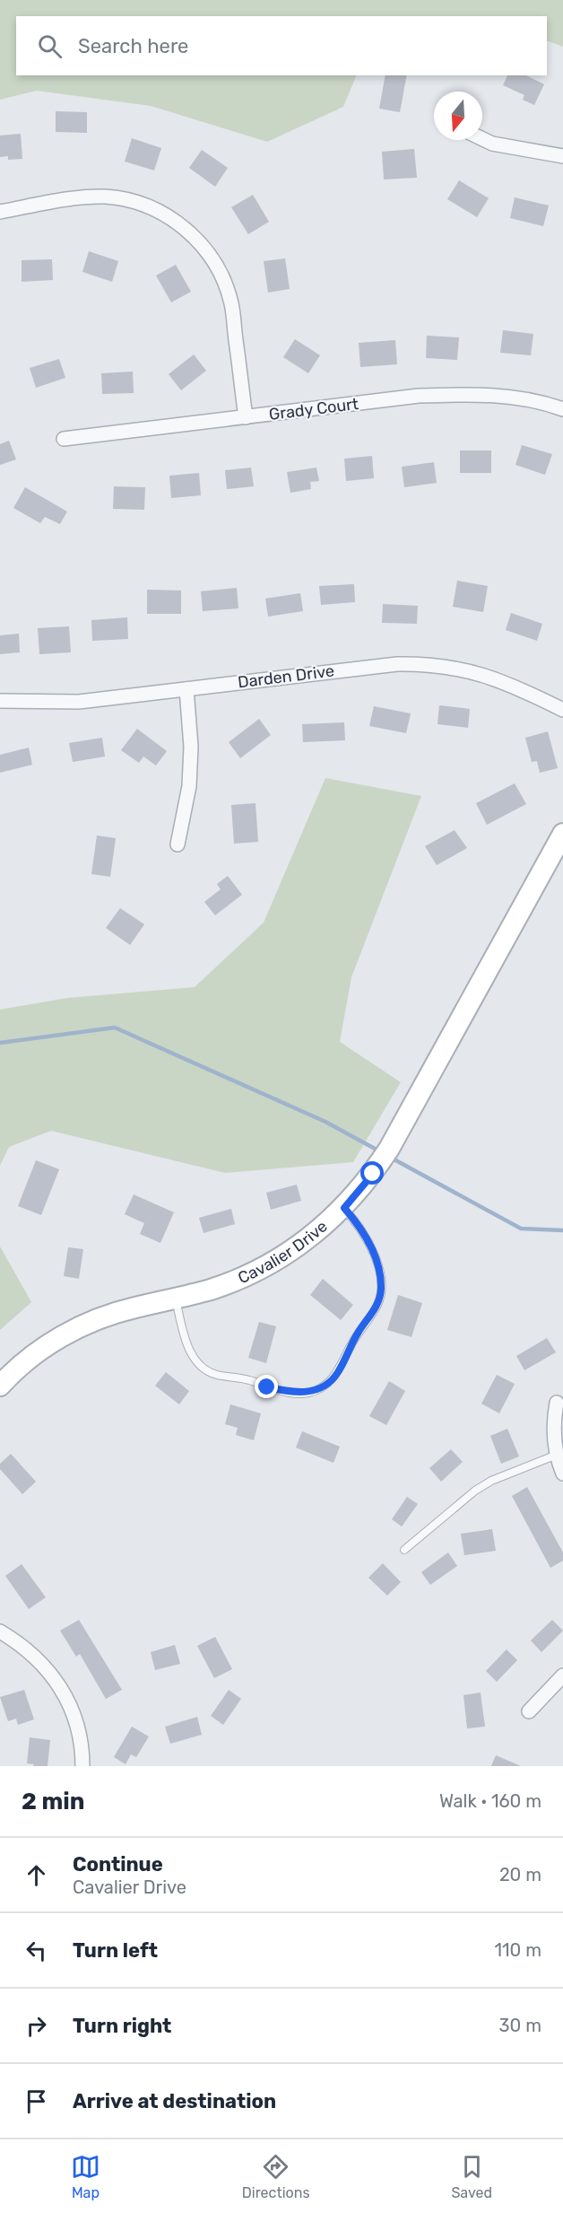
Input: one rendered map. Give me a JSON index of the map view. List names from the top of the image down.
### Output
{
  "streets": {
    "street": ["Grady Court", "Darden Drive", "Cavalier Drive"]
  },
  "north": "bottom",
  "page": {
    "search": "Search here",
    "heading": ["2 min", "Walk · 160 m"],
    "list": [
      ["Continue", "Cavalier Drive", "20 m"],
      ["Turn left", "110 m"],
      ["Turn right", "30 m"],
      "Arrive at destination"
    ],
    "nav": ["Map", "Directions", "Saved"]
  }
}
